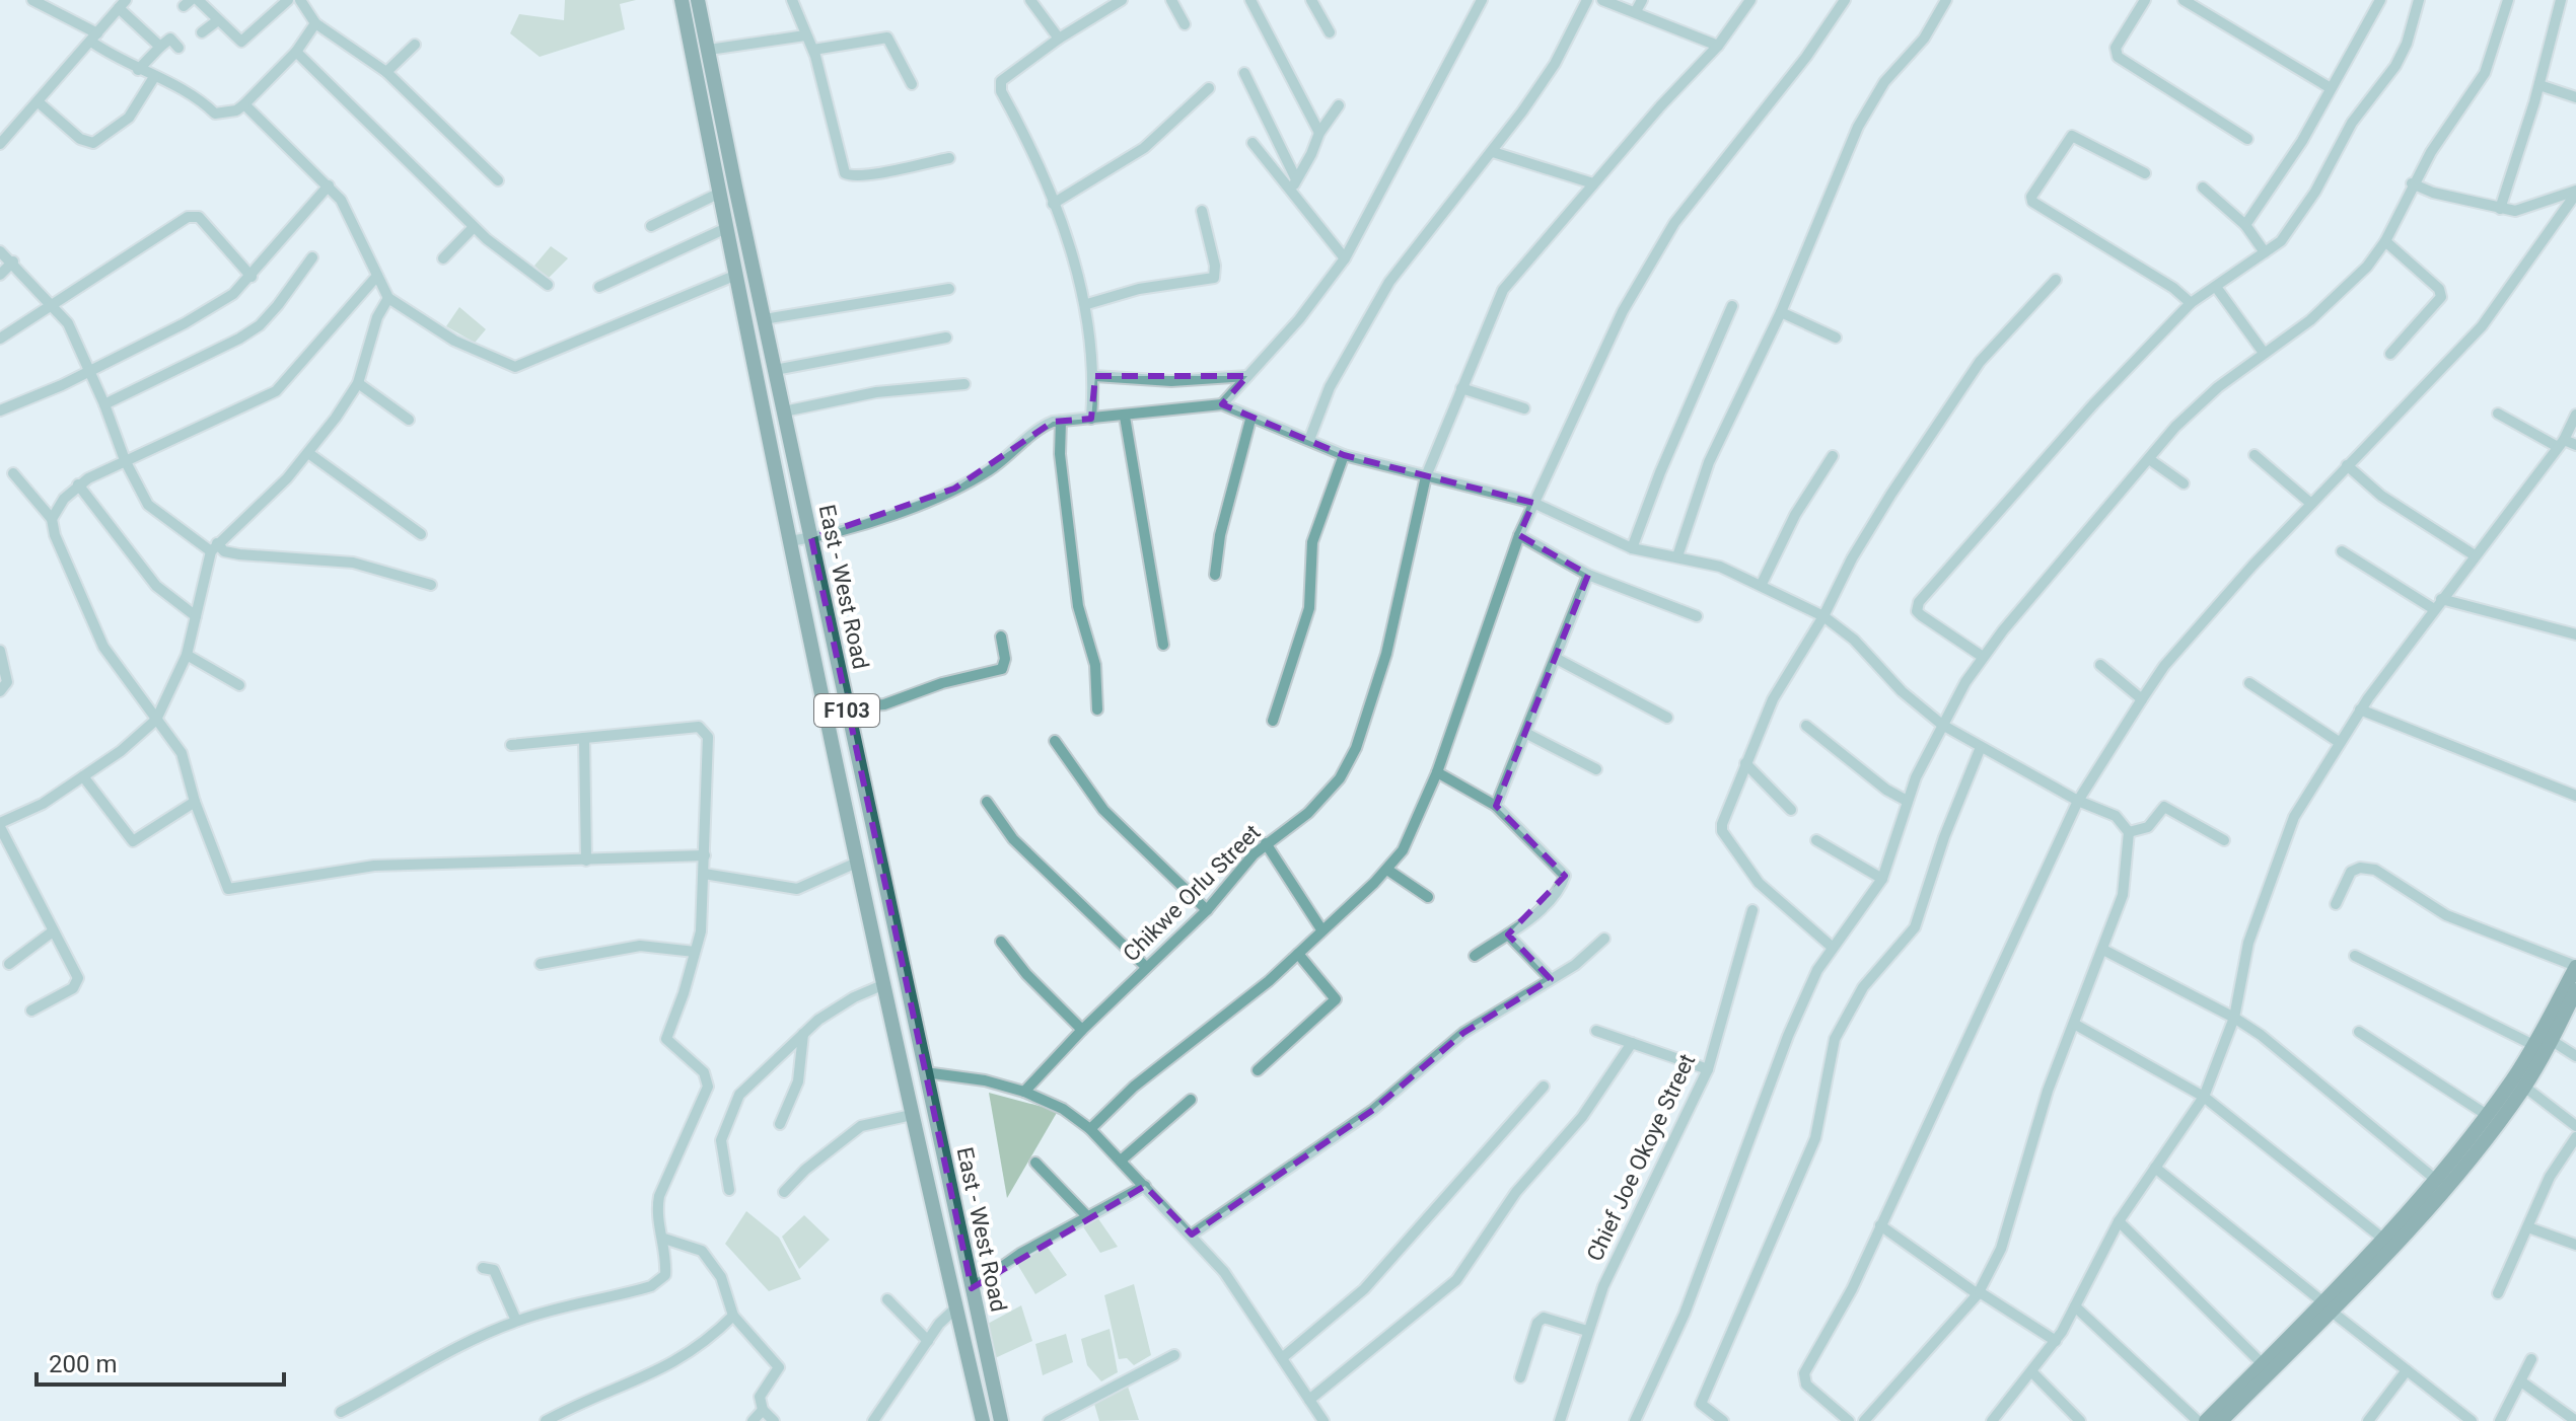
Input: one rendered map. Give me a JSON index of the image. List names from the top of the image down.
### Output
{
  "streets": {
    "main road": ["East - West Road", "F103"],
    "street": ["Chikwe Orlu Street", "Chief Joe Okoye Street"]
  },
  "scale_bar": "200 m"
}
